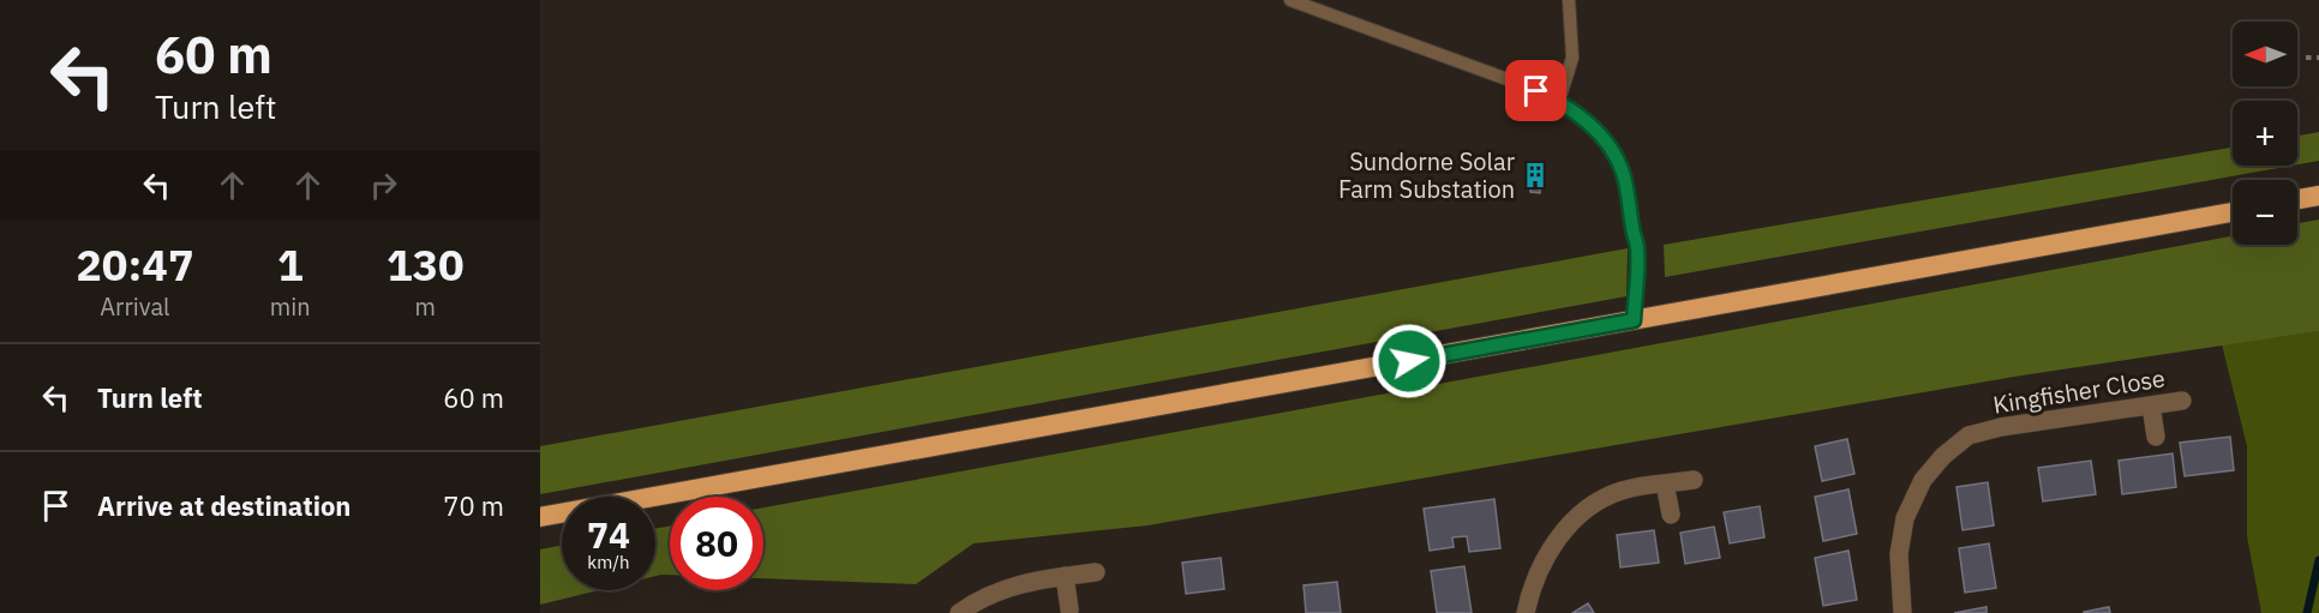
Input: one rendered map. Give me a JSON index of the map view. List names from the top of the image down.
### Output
{
  "streets": {
    "street": ["Kingfisher Close"]
  },
  "places": {
    "building": ["Sundorne Solar Farm Substation"]
  },
  "north": "left",
  "page": {
    "turn": ["60 m", "Turn left"],
    "map_buttons": ["+", "−"],
    "eta": [
      "20:47",
      "Arrival",
      "1",
      "min",
      "130",
      "m"
    ],
    "list": [
      {
        "name": "Turn left",
        "value": "60 m"
      },
      {
        "name": "Arrive at destination",
        "value": "70 m"
      }
    ],
    "speed": "74 km/h",
    "limit": "80"
  }
}
